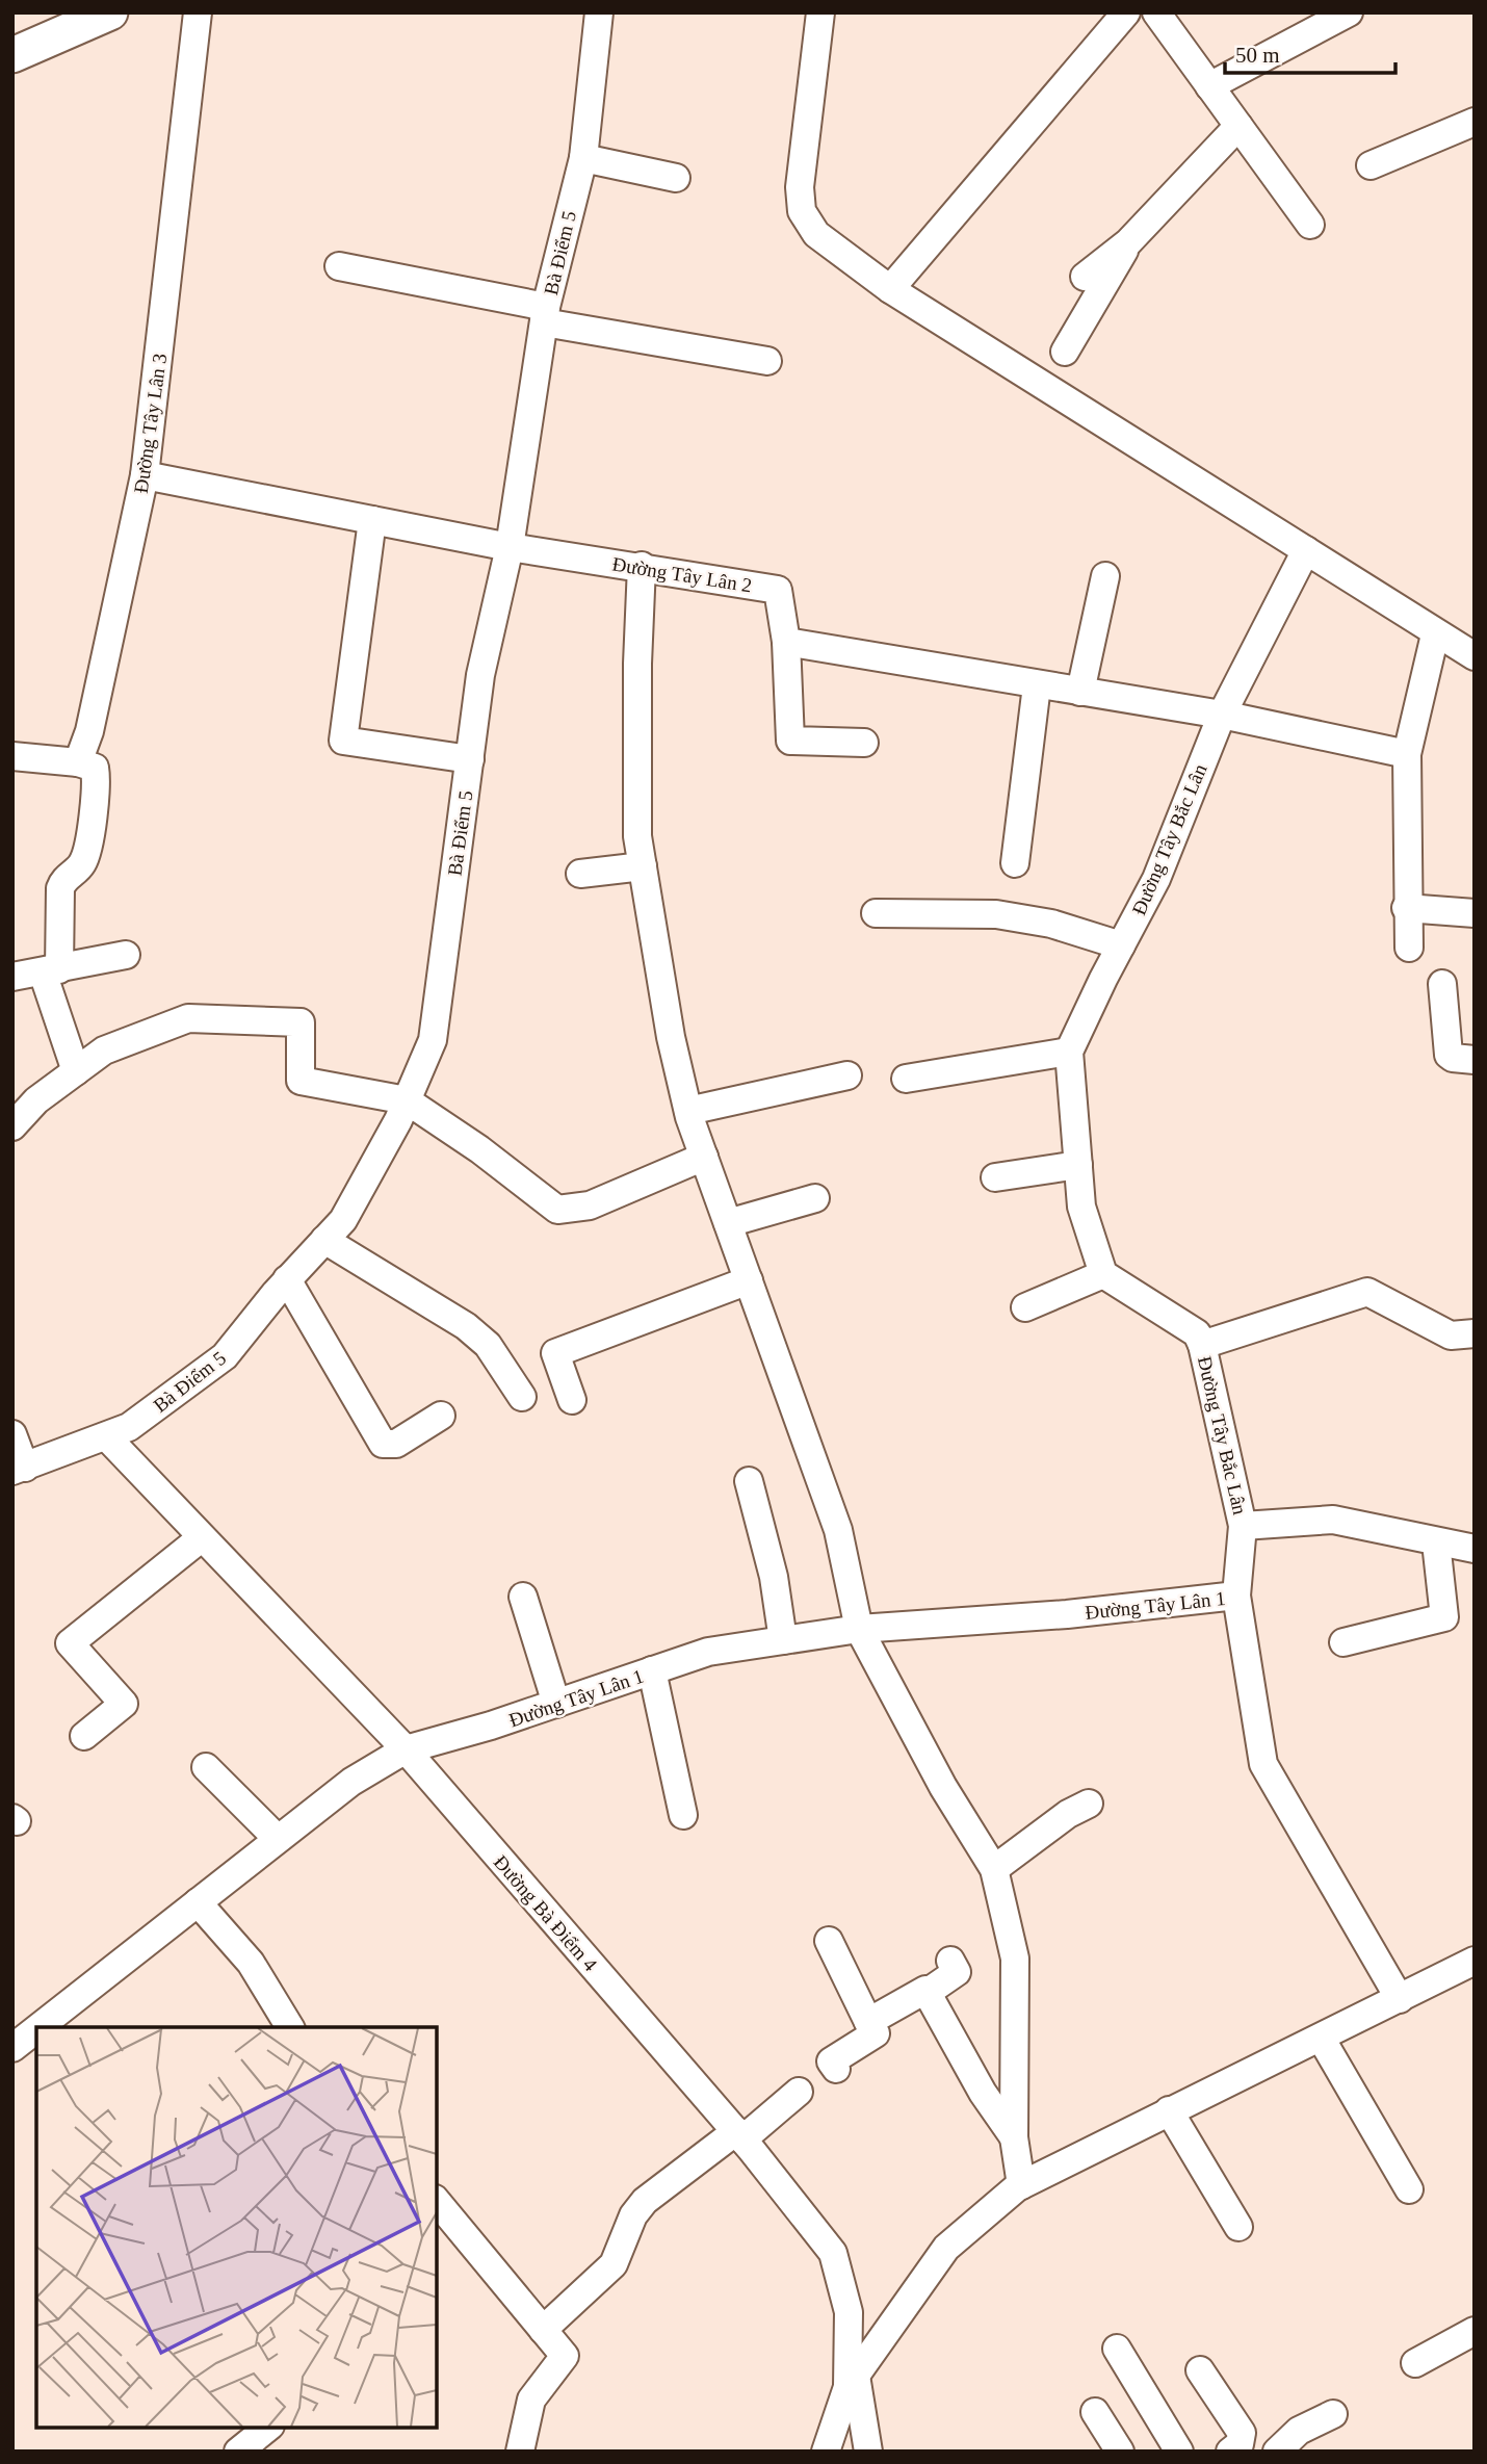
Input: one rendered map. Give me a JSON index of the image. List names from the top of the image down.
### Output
{
  "streets": {
    "street": [
      "Bà Điểm 5",
      "Đường Tây Lân 3",
      "Đường Tây Lân 2",
      "Đường Tây Bắc Lân",
      "Đường Tây Lân 1",
      "Đường Bà Điểm 4"
    ]
  },
  "crossings": [
    ["Bà Điểm 5", "Đường Tây Lân 2"],
    ["Bà Điểm 5", "Đường Bà Điểm 4"],
    ["Đường Tây Lân 3", "Đường Tây Lân 2"],
    ["Đường Tây Bắc Lân", "Đường Tây Lân 1"],
    ["Đường Tây Lân 1", "Đường Bà Điểm 4"]
  ],
  "scale_bar": "50 m"
}
